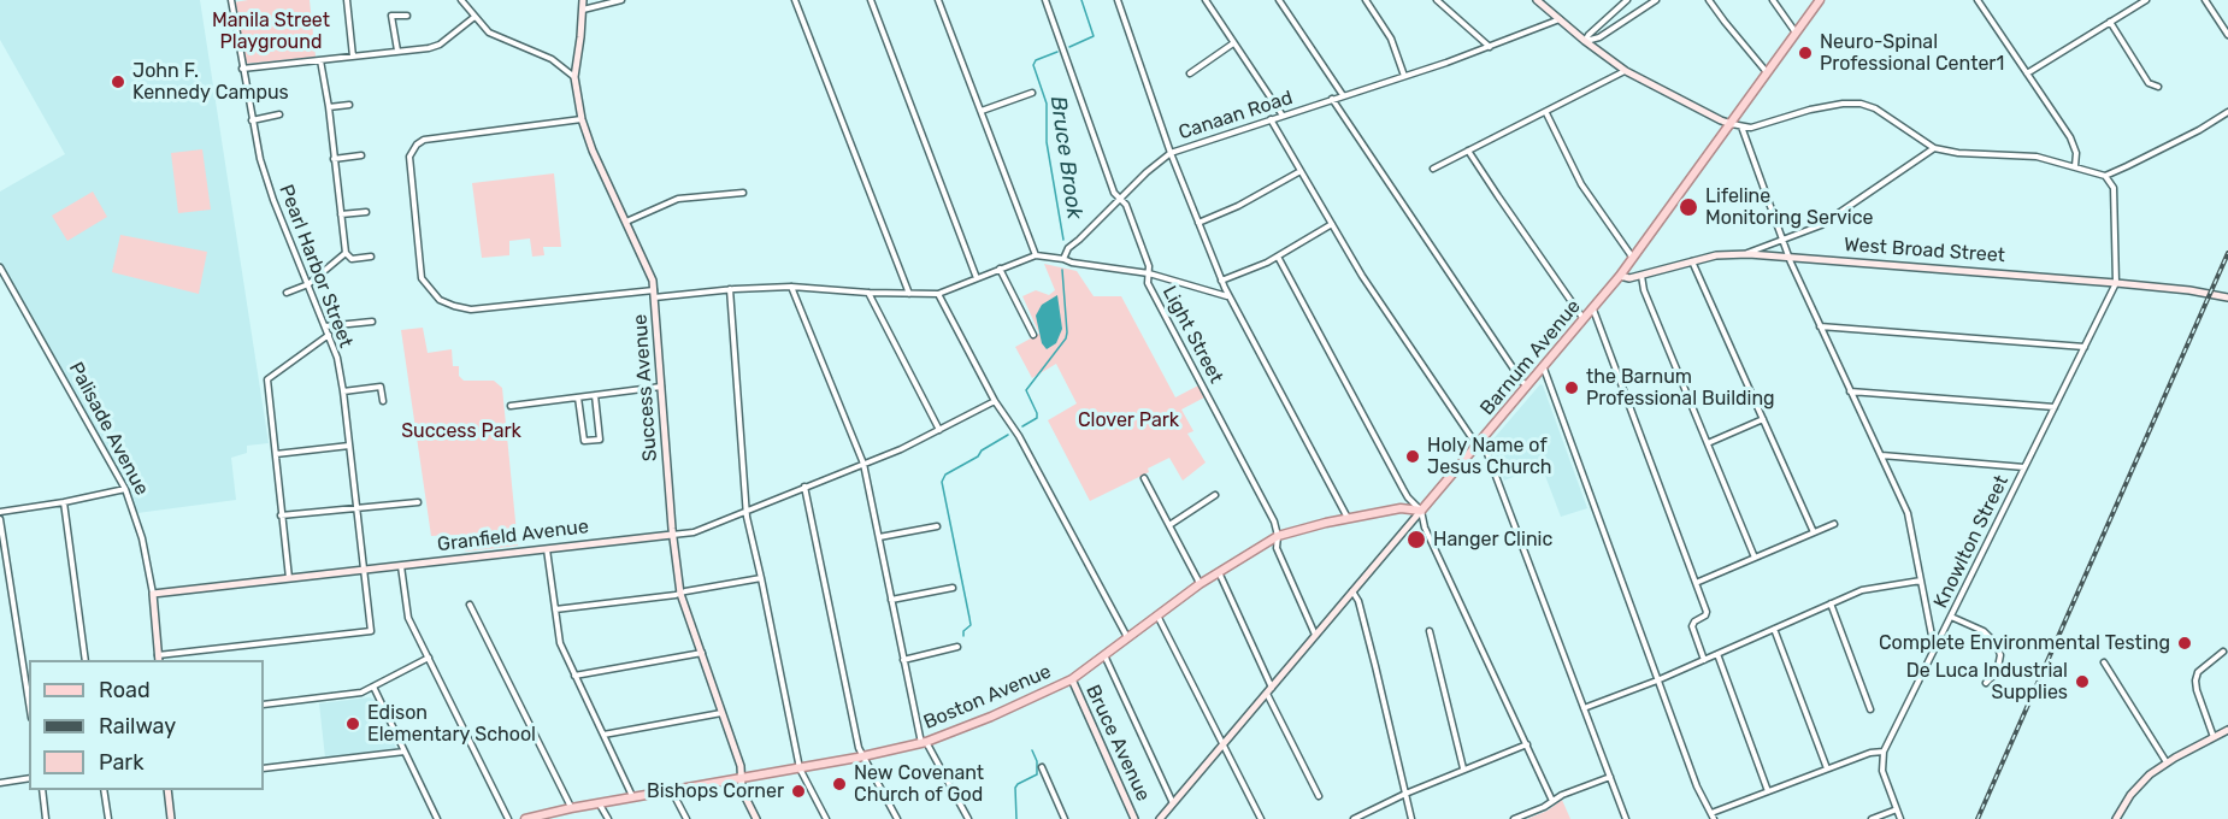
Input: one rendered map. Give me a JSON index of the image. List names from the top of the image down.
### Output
{
  "streets": {
    "main road": ["Barnum Avenue", "Boston Avenue"],
    "street": [
      "Canaan Road",
      "West Broad Street",
      "Pearl Harbor Street",
      "Light Street",
      "Success Avenue",
      "Palisade Avenue",
      "Granfield Avenue",
      "Knowlton Street",
      "Bruce Avenue"
    ]
  },
  "crossings": [
    ["Canaan Road", "Light Street"],
    ["West Broad Street", "Barnum Avenue"],
    ["West Broad Street", "Knowlton Street"],
    ["Pearl Harbor Street", "Palisade Avenue"],
    ["Pearl Harbor Street", "Granfield Avenue"],
    ["Light Street", "Barnum Avenue"],
    ["Light Street", "Boston Avenue"],
    ["Barnum Avenue", "Boston Avenue"],
    ["Success Avenue", "Granfield Avenue"],
    ["Success Avenue", "Boston Avenue"],
    ["Palisade Avenue", "Granfield Avenue"],
    ["Boston Avenue", "Bruce Avenue"]
  ],
  "water": ["Bruce Brook"],
  "parks": ["Manila Street Playground", "Clover Park", "Success Park"],
  "places": [
    "Neuro-Spinal Professional Center1",
    "John F. Kennedy Campus",
    "Lifeline Monitoring Service",
    "the Barnum Professional Building",
    "Holy Name of Jesus Church",
    "Hanger Clinic",
    "Complete Environmental Testing",
    "De Luca Industrial Supplies",
    "Edison Elementary School",
    "New Covenant Church of God",
    "Bishops Corner"
  ],
  "legend": ["Road", "Railway", "Park"]
}
